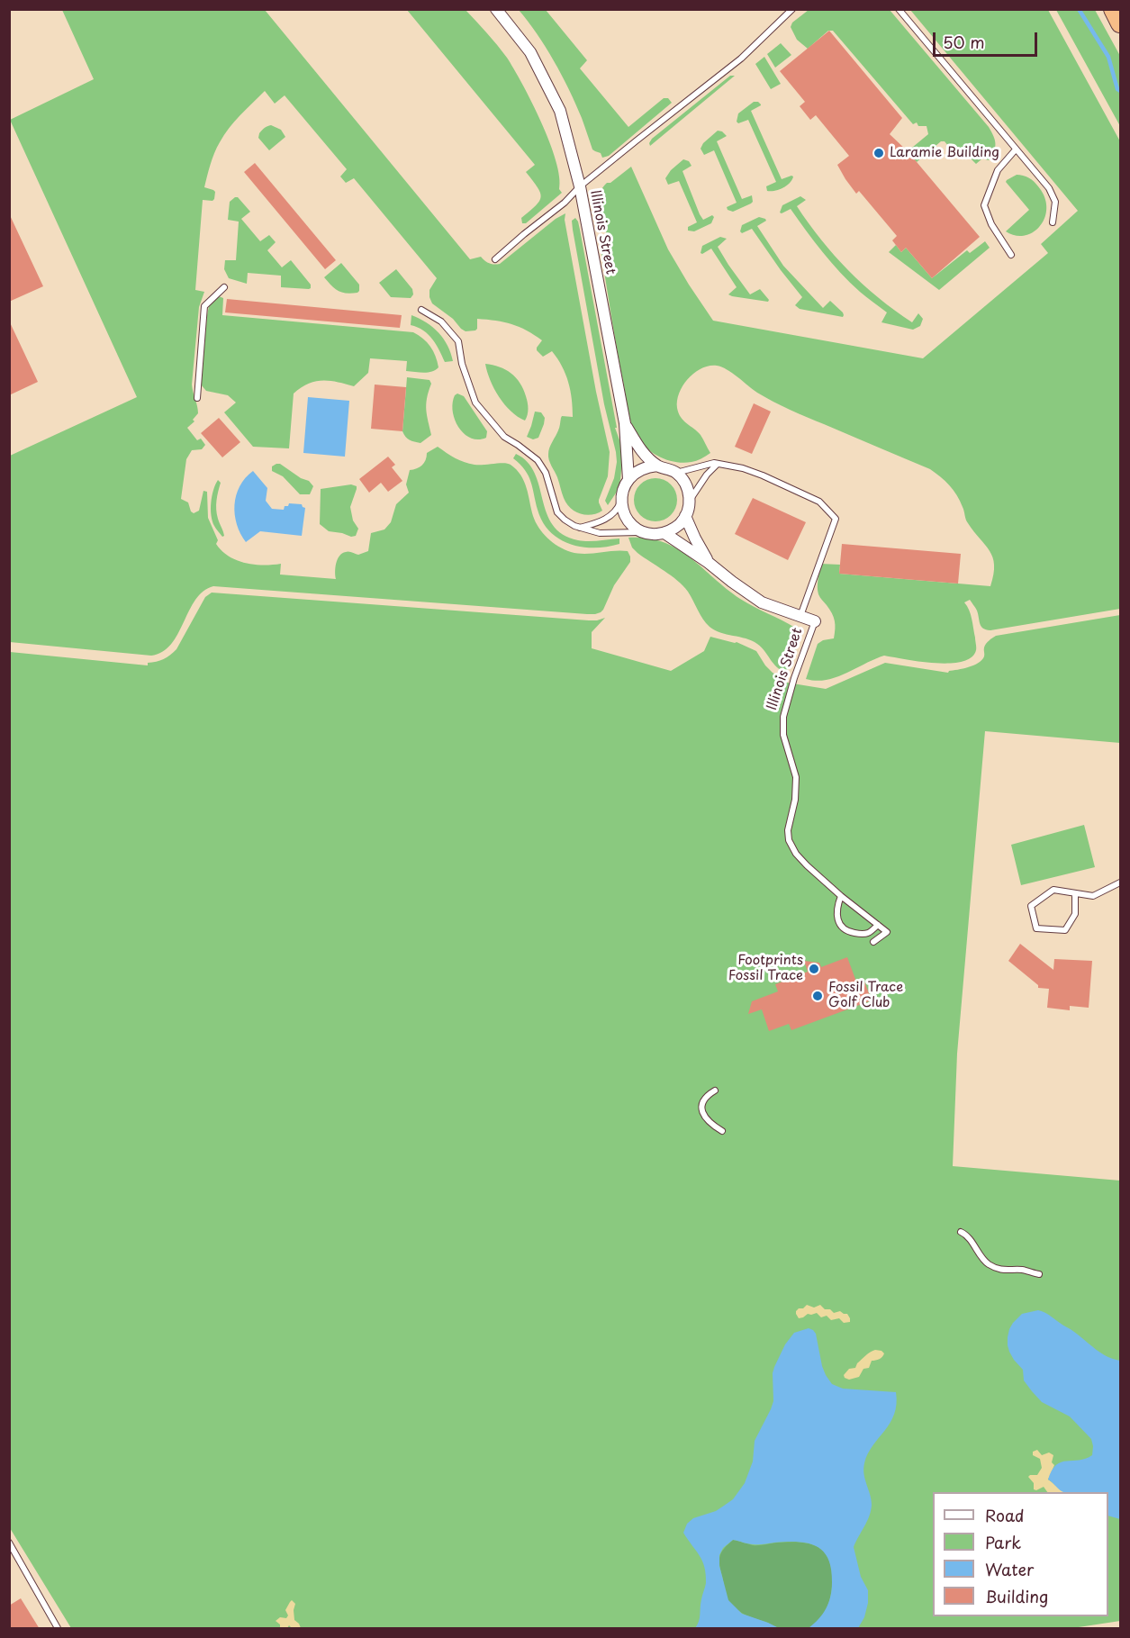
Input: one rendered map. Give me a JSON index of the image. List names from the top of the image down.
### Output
{
  "streets": {
    "street": ["Illinois Street"]
  },
  "places": ["Laramie Building", "Footprints Fossil Trace", "Fossil Trace Golf Club"],
  "legend": [
    "Road",
    "Park",
    "Water",
    "Building"
  ],
  "scale_bar": "50 m"
}
